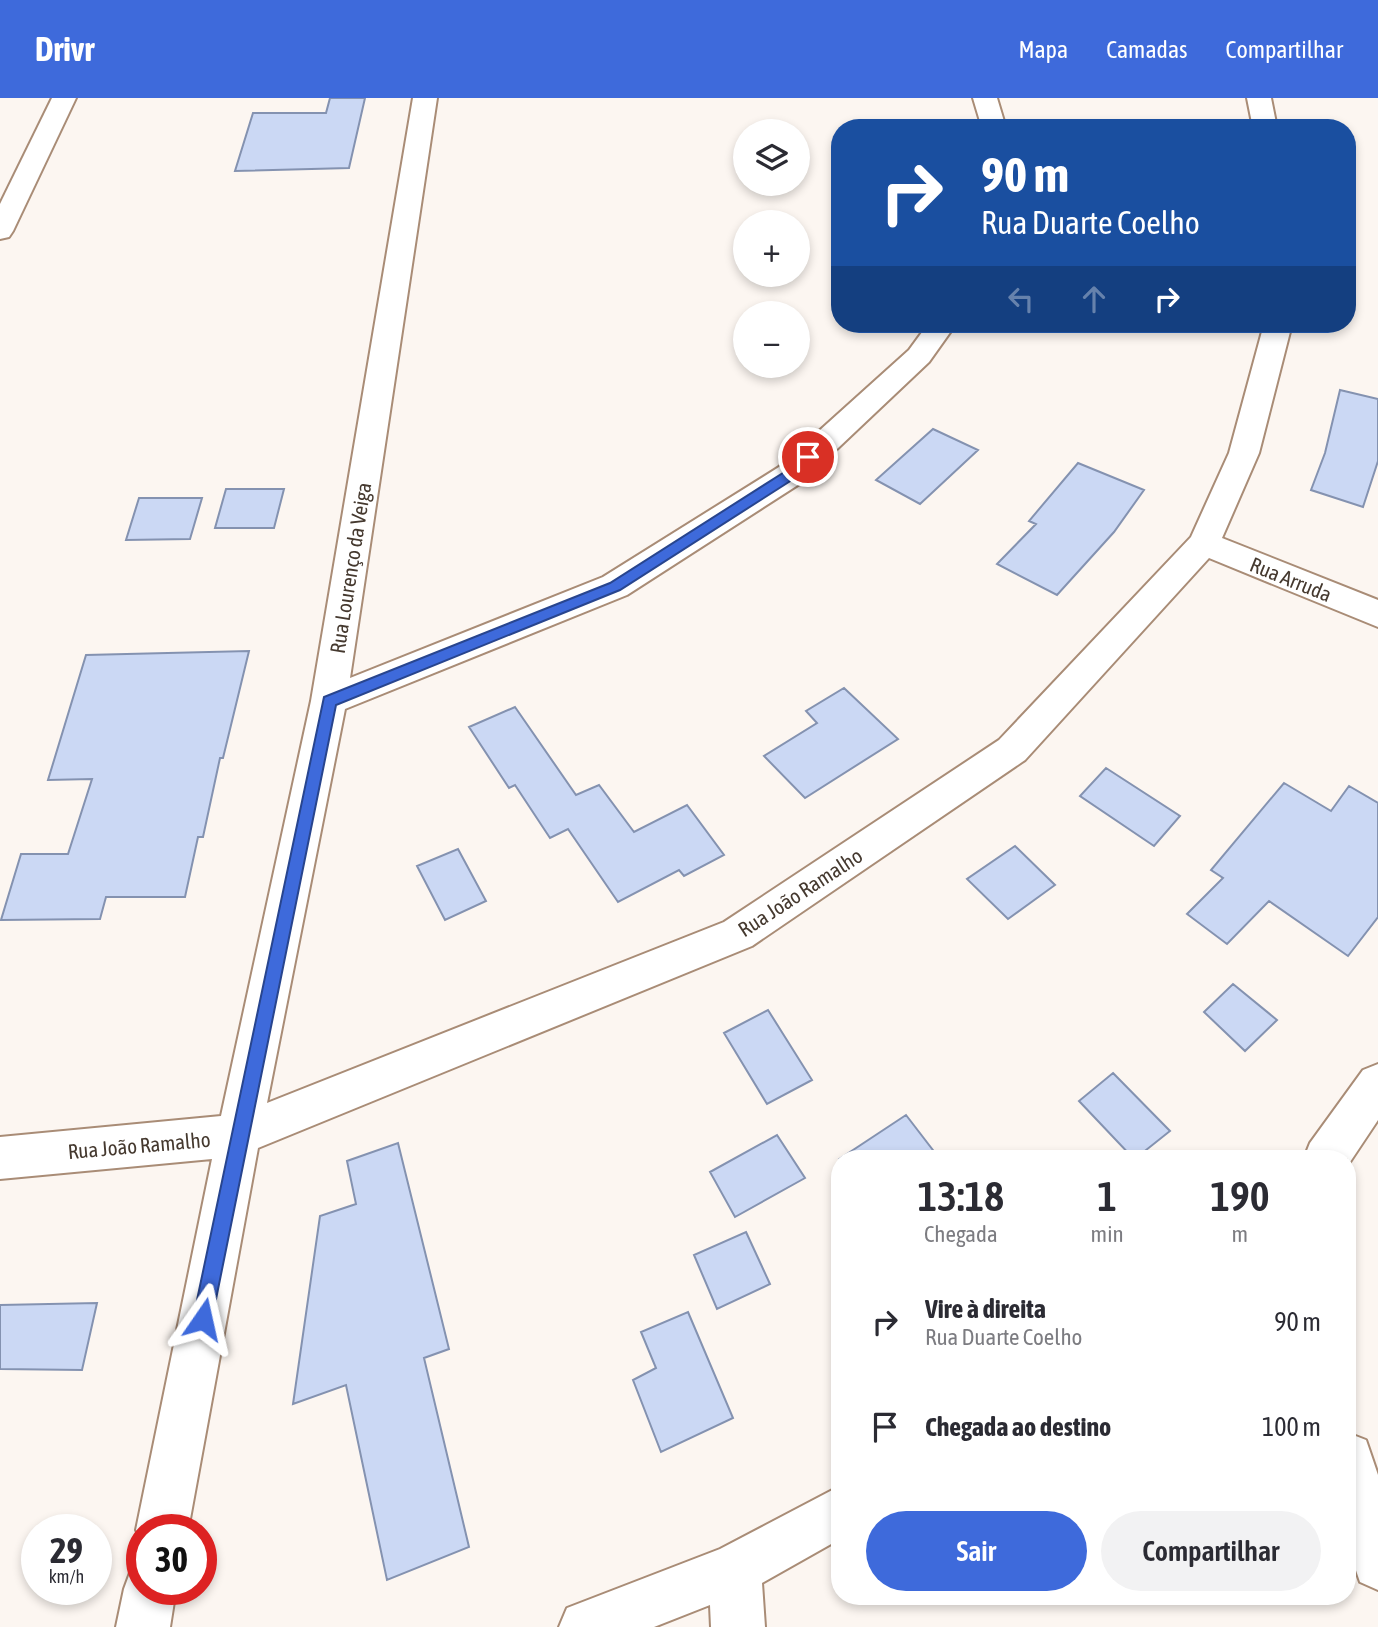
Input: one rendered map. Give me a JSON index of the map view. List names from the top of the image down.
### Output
{
  "streets": {
    "street": ["Rua Lourenço da Veiga", "Rua Arruda", "Rua João Ramalho"]
  },
  "crossings": [
    ["Rua Lourenço da Veiga", "Rua João Ramalho"],
    ["Rua Arruda", "Rua João Ramalho"]
  ],
  "page": {
    "header": "Drivr",
    "nav": ["Mapa", "Camadas", "Compartilhar"],
    "map_buttons": ["+", "−"],
    "turn": ["90 m", "Rua Duarte Coelho"],
    "eta": [
      "13:18",
      "Chegada",
      "1",
      "min",
      "190",
      "m"
    ],
    "list": [
      {
        "name": "Vire à direita",
        "note": "Rua Duarte Coelho",
        "value": "90 m"
      },
      {
        "name": "Chegada ao destino",
        "value": "100 m"
      }
    ],
    "buttons": ["Sair", "Compartilhar"],
    "speed": "29 km/h",
    "limit": "30"
  }
}
